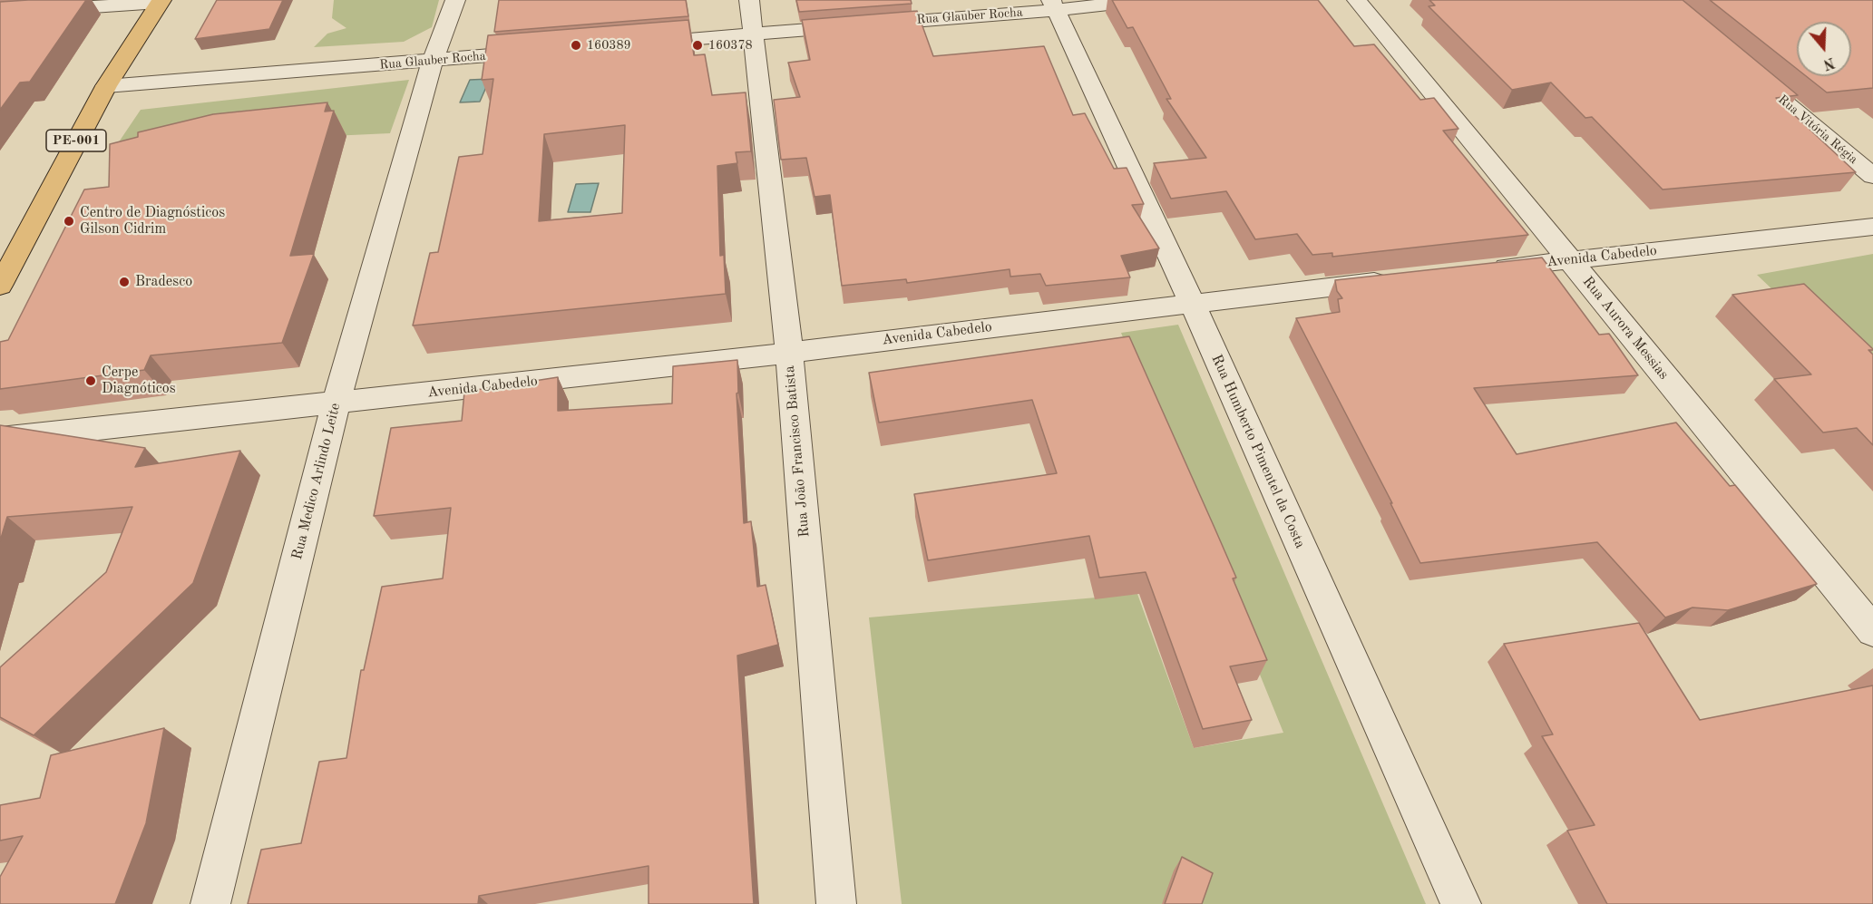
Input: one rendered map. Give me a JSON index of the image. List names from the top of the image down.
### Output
{
  "streets": {
    "main road": ["PE-001"],
    "street": [
      "Rua Glauber Rocha",
      "Rua Vitória Régia",
      "Avenida Cabedelo",
      "Rua Aurora Messias",
      "Rua João Francisco Batista",
      "Rua Humberto Pimentel da Costa",
      "Rua Medico Arlindo Leite"
    ]
  },
  "crossings": [
    ["Rua Glauber Rocha", "PE-001"],
    ["Rua Glauber Rocha", "Rua João Francisco Batista"],
    ["Rua Glauber Rocha", "Rua Humberto Pimentel da Costa"],
    ["Rua Glauber Rocha", "Rua Medico Arlindo Leite"],
    ["Avenida Cabedelo", "Rua Aurora Messias"],
    ["Avenida Cabedelo", "Rua João Francisco Batista"],
    ["Avenida Cabedelo", "Rua Humberto Pimentel da Costa"],
    ["Avenida Cabedelo", "Rua Medico Arlindo Leite"]
  ],
  "places": [
    "160389",
    "160378",
    "Centro de Diagnósticos Gilson Cidrim",
    "Bradesco",
    "Cerpe Diagnóticos"
  ],
  "north": "bottom"
}
